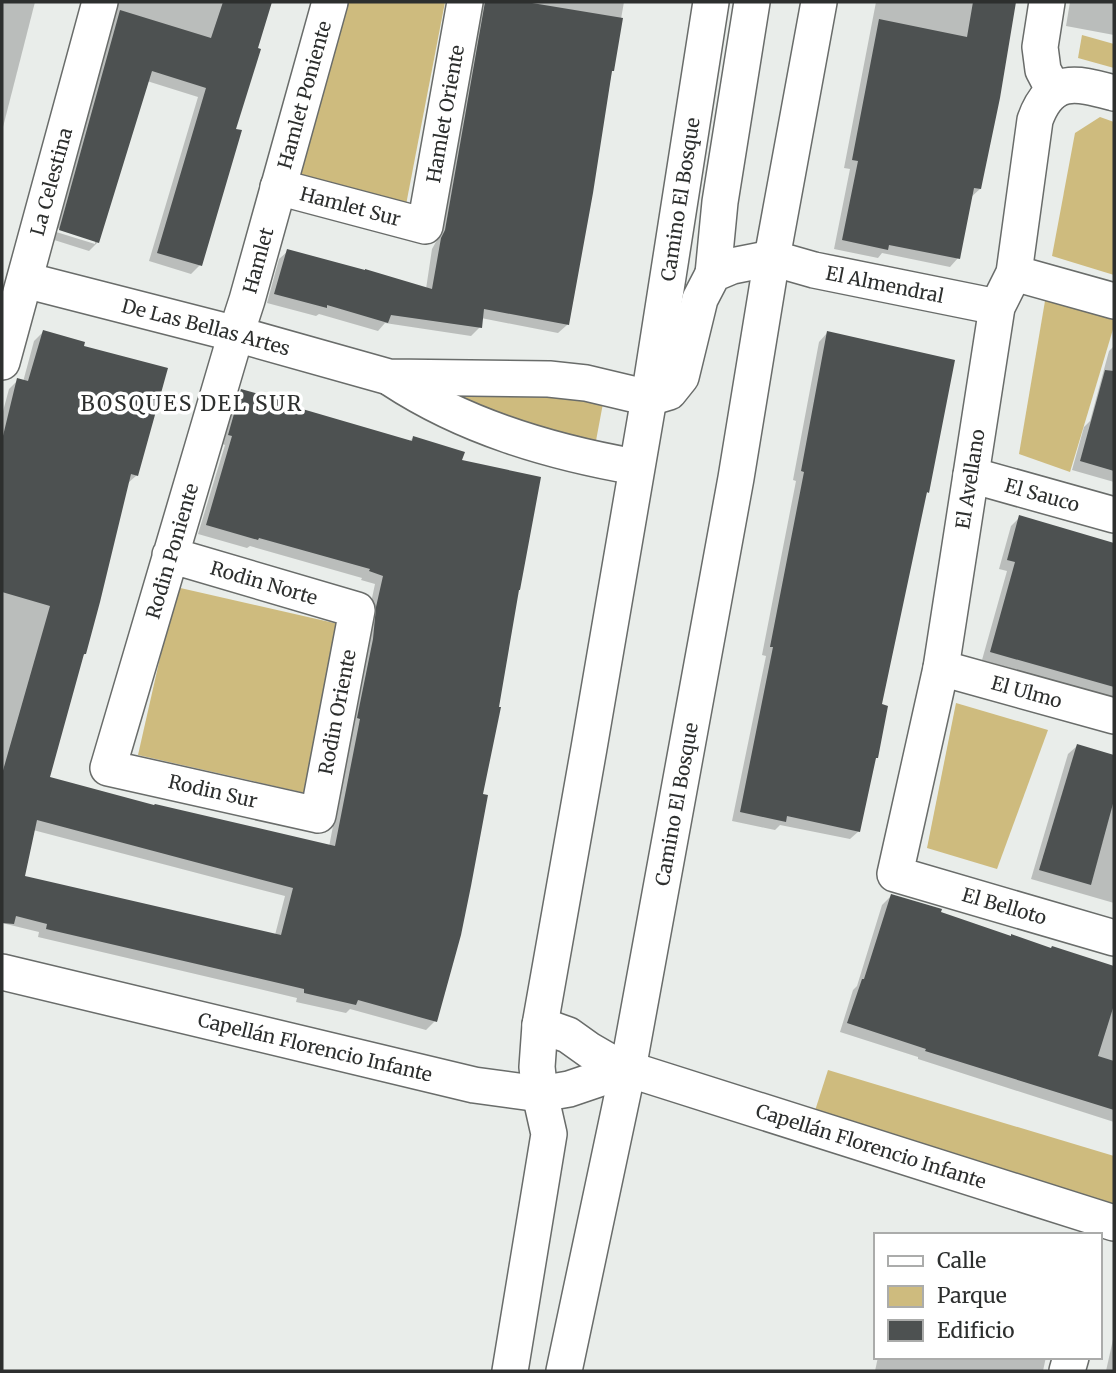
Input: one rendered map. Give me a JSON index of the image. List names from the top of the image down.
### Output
{
  "streets": {
    "street": [
      "Hamlet Poniente",
      "Hamlet Oriente",
      "La Celestina",
      "Camino El Bosque",
      "Hamlet Sur",
      "Hamlet",
      "El Almendral",
      "De Las Bellas Artes",
      "El Avellano",
      "El Sauco",
      "Rodin Poniente",
      "Rodin Norte",
      "El Ulmo",
      "Rodin Oriente",
      "Rodin Sur",
      "El Belloto",
      "Capellán Florencio Infante"
    ]
  },
  "crossings": [
    ["Hamlet Poniente", "Hamlet Sur"],
    ["Hamlet Poniente", "Hamlet"],
    ["Hamlet Oriente", "Hamlet Sur"],
    ["La Celestina", "De Las Bellas Artes"],
    ["Camino El Bosque", "El Almendral"],
    ["Camino El Bosque", "De Las Bellas Artes"],
    ["Camino El Bosque", "Capellán Florencio Infante"],
    ["Hamlet Sur", "Hamlet"],
    ["Hamlet", "De Las Bellas Artes"],
    ["Hamlet", "Rodin Poniente"],
    ["El Almendral", "El Avellano"],
    ["De Las Bellas Artes", "Rodin Poniente"],
    ["El Avellano", "El Sauco"],
    ["El Avellano", "El Ulmo"],
    ["El Avellano", "El Belloto"],
    ["Rodin Poniente", "Rodin Norte"],
    ["Rodin Poniente", "Rodin Sur"],
    ["Rodin Norte", "Rodin Oriente"],
    ["Rodin Oriente", "Rodin Sur"]
  ],
  "districts": ["BOSQUES DEL SUR"],
  "legend": ["Calle", "Parque", "Edificio"]
}
